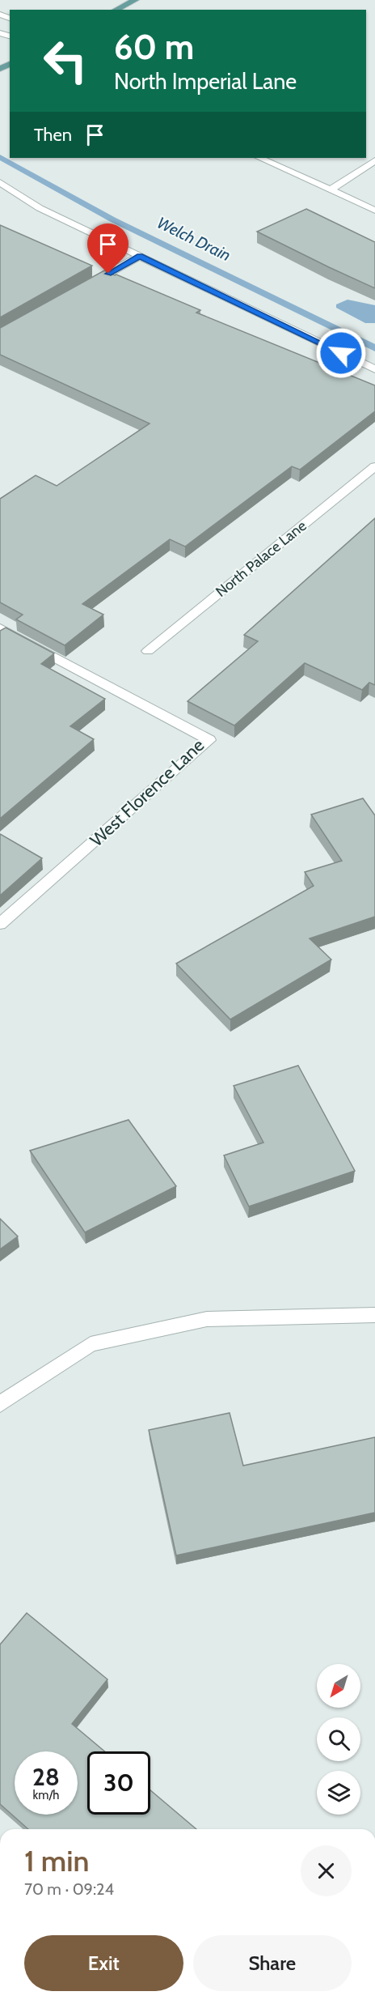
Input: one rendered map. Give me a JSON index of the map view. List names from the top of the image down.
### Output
{
  "streets": {
    "street": ["North Palace Lane", "West Florence Lane"]
  },
  "water": ["Welch Drain"],
  "north": "bottom left",
  "page": {
    "turn": ["60 m", "North Imperial Lane"],
    "then": "Then",
    "speed": "28 km/h",
    "limit": "30",
    "heading": ["1 min", "70 m · 09:24"],
    "buttons": ["Exit", "Share"]
  }
}
